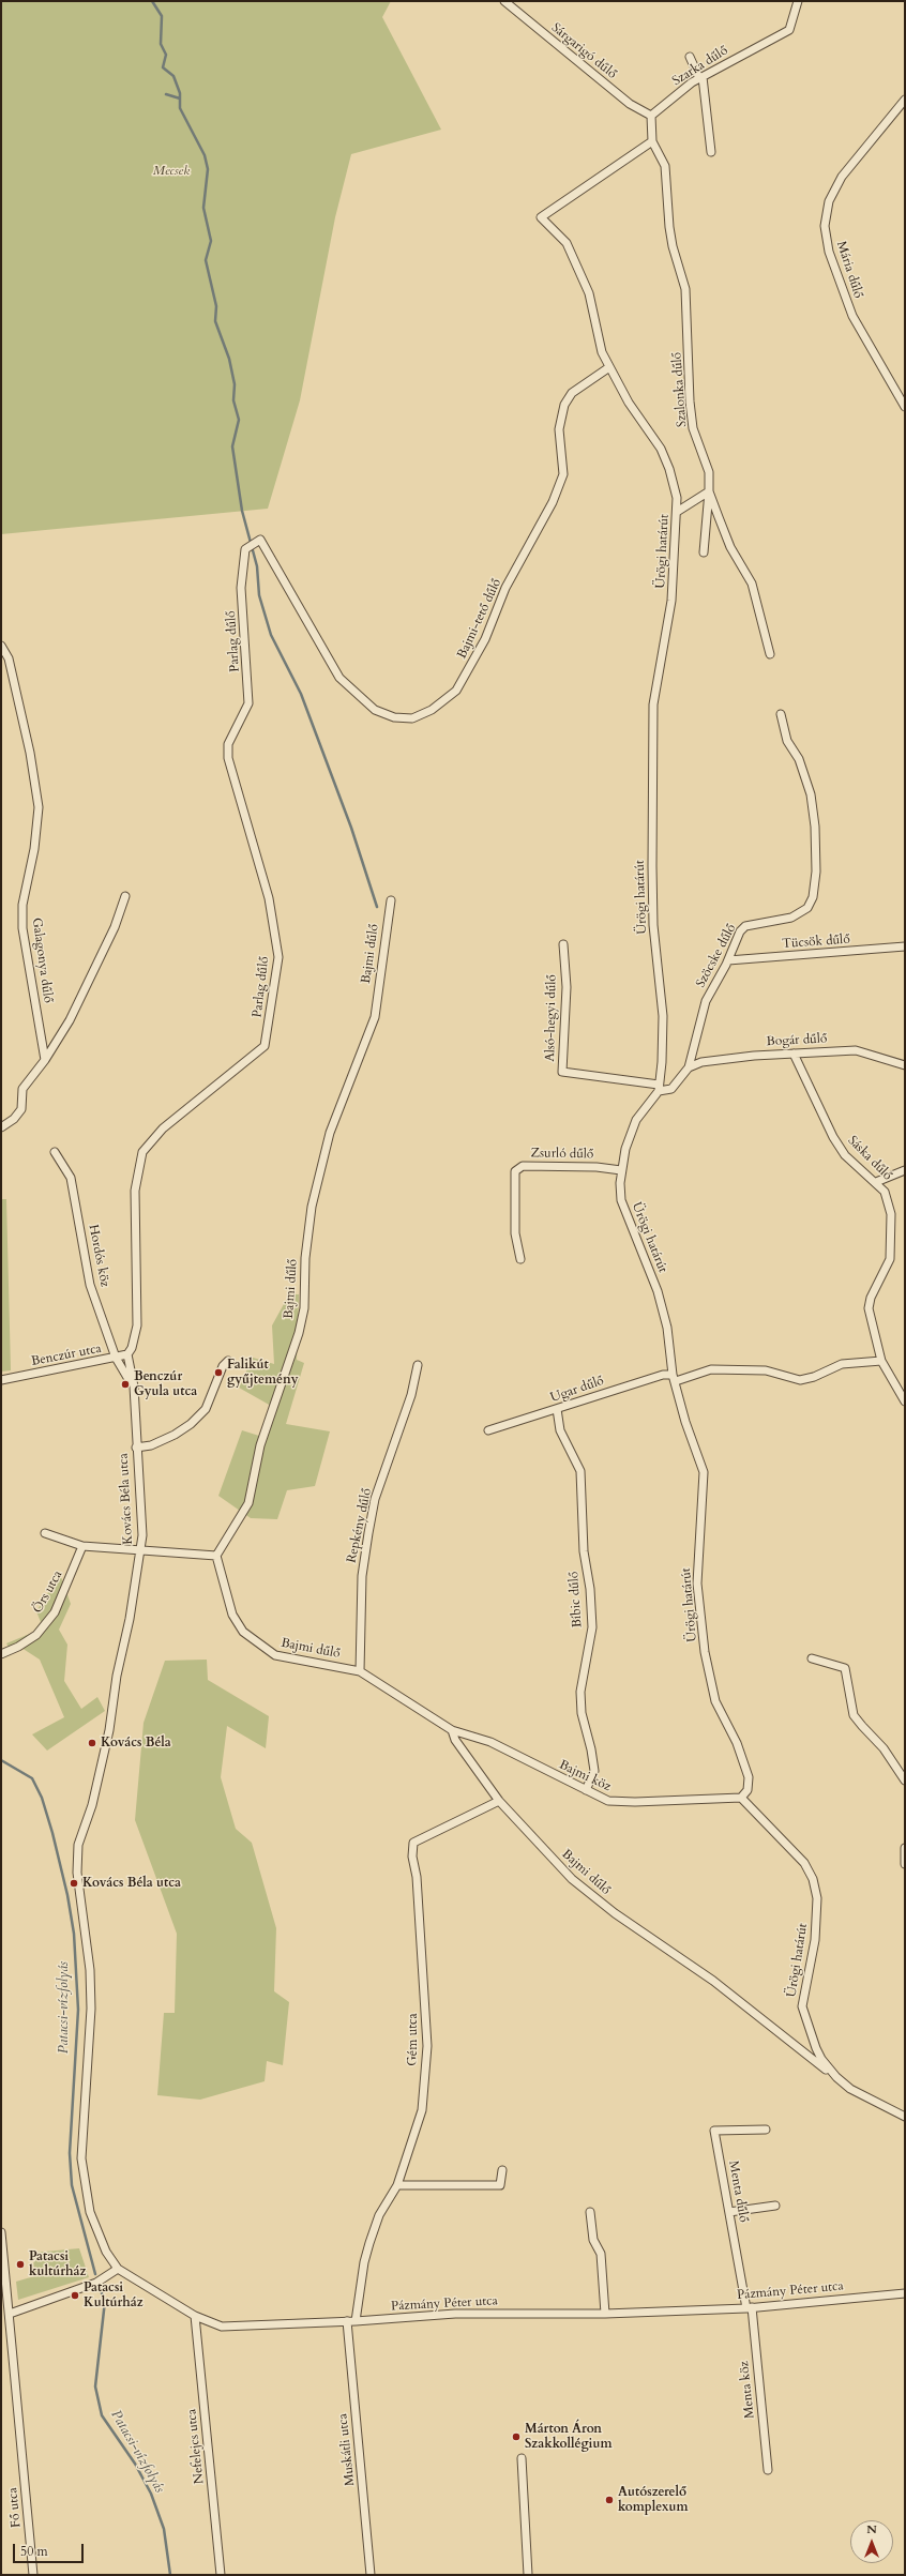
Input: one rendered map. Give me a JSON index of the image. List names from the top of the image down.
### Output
{
  "streets": {
    "street": [
      "Sárgarigó dűlő",
      "Szarka dűlő",
      "Mária dűlő",
      "Szalonka dűlő",
      "Ürögi határút",
      "Bajmi-tető dűlő",
      "Parlag dűlő",
      "Tücsök dűlő",
      "Bajmi dűlő",
      "Szöcske dűlő",
      "Galagonya dűlő",
      "Alsó-hegyi dűlő",
      "Bogár dűlő",
      "Zsurló dűlő",
      "Sáska dűlő",
      "Hordós köz",
      "Benczúr utca",
      "Ugar dűlő",
      "Kovács Béla utca",
      "Repkény dűlő",
      "Örs utca",
      "Bíbic dűlő",
      "Bajmi köz",
      "Gém utca",
      "Menta dűlő",
      "Pázmány Péter utca",
      "Menta köz",
      "Nefelejcs utca",
      "Muskátli utca",
      "Fő utca"
    ]
  },
  "crossings": [
    ["Sárgarigó dűlő", "Szarka dűlő"],
    ["Szalonka dűlő", "Ürögi határút"],
    ["Ürögi határút", "Bajmi-tető dűlő"],
    ["Ürögi határút", "Bajmi dűlő"],
    ["Ürögi határút", "Szöcske dűlő"],
    ["Ürögi határút", "Alsó-hegyi dűlő"],
    ["Ürögi határút", "Zsurló dűlő"],
    ["Ürögi határút", "Ugar dűlő"],
    ["Ürögi határút", "Bajmi köz"],
    ["Bajmi-tető dűlő", "Parlag dűlő"],
    ["Parlag dűlő", "Benczúr utca"],
    ["Parlag dűlő", "Kovács Béla utca"],
    ["Tücsök dűlő", "Szöcske dűlő"],
    ["Bajmi dűlő", "Repkény dűlő"],
    ["Bajmi dűlő", "Bajmi köz"],
    ["Bajmi dűlő", "Gém utca"],
    ["Szöcske dűlő", "Alsó-hegyi dűlő"],
    ["Szöcske dűlő", "Bogár dűlő"],
    ["Bogár dűlő", "Sáska dűlő"],
    ["Sáska dűlő", "Ugar dűlő"],
    ["Hordós köz", "Benczúr utca"],
    ["Hordós köz", "Kovács Béla utca"],
    ["Benczúr utca", "Kovács Béla utca"],
    ["Ugar dűlő", "Bíbic dűlő"],
    ["Kovács Béla utca", "Pázmány Péter utca"],
    ["Bíbic dűlő", "Bajmi köz"],
    ["Gém utca", "Pázmány Péter utca"],
    ["Menta dűlő", "Pázmány Péter utca"],
    ["Menta dűlő", "Menta köz"],
    ["Pázmány Péter utca", "Menta köz"],
    ["Pázmány Péter utca", "Nefelejcs utca"],
    ["Pázmány Péter utca", "Muskátli utca"]
  ],
  "water": ["Patacsi-vízfolyás"],
  "parks": ["Mecsek"],
  "places": [
    "Falikút gyűjtemény",
    "Benczúr Gyula utca",
    "Kovács Béla",
    "Kovács Béla utca",
    "Patacsi kultúrház",
    "Patacsi Kultúrház",
    "Márton Áron Szakkollégium",
    "Autószerelő komplexum"
  ],
  "scale_bar": "50 m",
  "north": "top"
}
